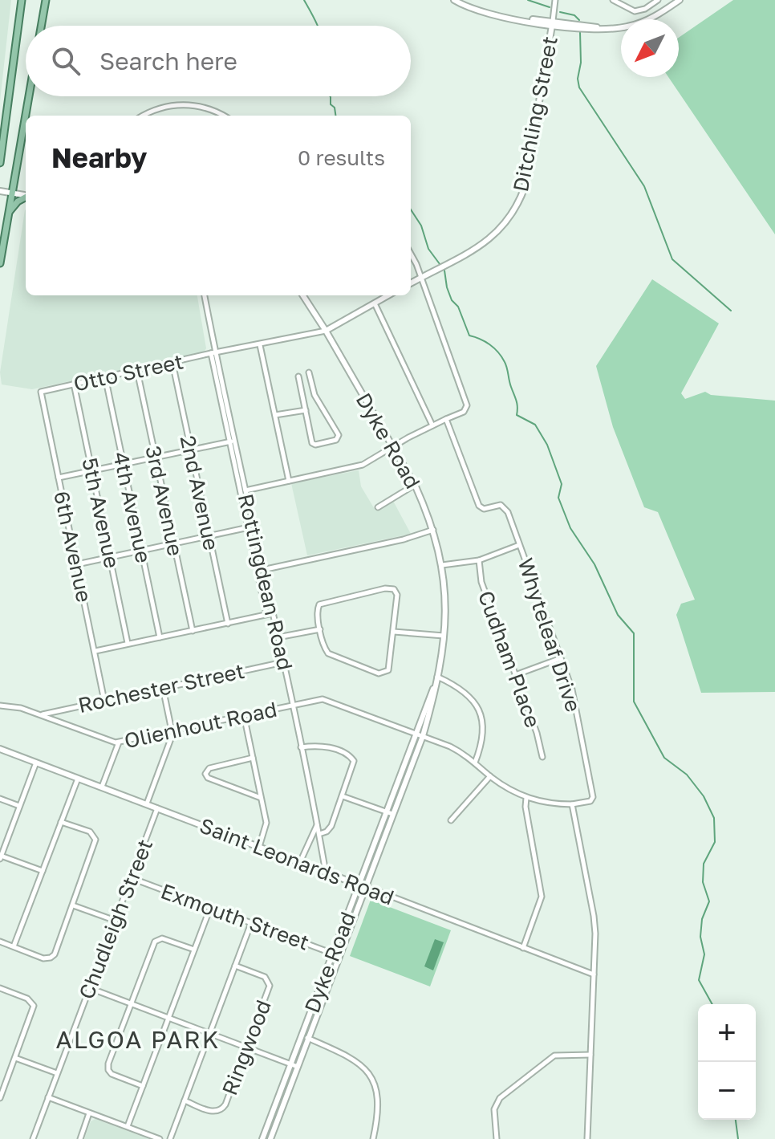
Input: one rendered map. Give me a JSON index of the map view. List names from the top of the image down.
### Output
{
  "streets": {
    "street": [
      "Ditchling Street",
      "Otto Street",
      "Dyke Road",
      "2nd Avenue",
      "3rd Avenue",
      "4th Avenue",
      "5th Avenue",
      "6th Avenue",
      "Rottingdean Road",
      "Whyteleaf Drive",
      "Cudham Place",
      "Rochester Street",
      "Olienhout Road",
      "Saint Leonards Road",
      "Exmouth Street",
      "Chudleigh Street",
      "Ringwood"
    ]
  },
  "crossings": [
    ["Otto Street", "Dyke Road"],
    ["Otto Street", "2nd Avenue"],
    ["Otto Street", "3rd Avenue"],
    ["Otto Street", "4th Avenue"],
    ["Otto Street", "5th Avenue"],
    ["Otto Street", "6th Avenue"],
    ["Otto Street", "Rottingdean Road"],
    ["Dyke Road", "Olienhout Road"],
    ["Dyke Road", "Saint Leonards Road"],
    ["Dyke Road", "Exmouth Street"],
    ["6th Avenue", "Rochester Street"],
    ["Rottingdean Road", "Rochester Street"],
    ["Rottingdean Road", "Olienhout Road"],
    ["Rottingdean Road", "Saint Leonards Road"],
    ["Rochester Street", "Olienhout Road"],
    ["Saint Leonards Road", "Chudleigh Street"],
    ["Exmouth Street", "Chudleigh Street"]
  ],
  "districts": ["ALGOA PARK"],
  "north": "bottom left",
  "page": {
    "search": "Search here",
    "heading": ["Nearby", "0 results"],
    "map_buttons": ["+", "−"]
  }
}
